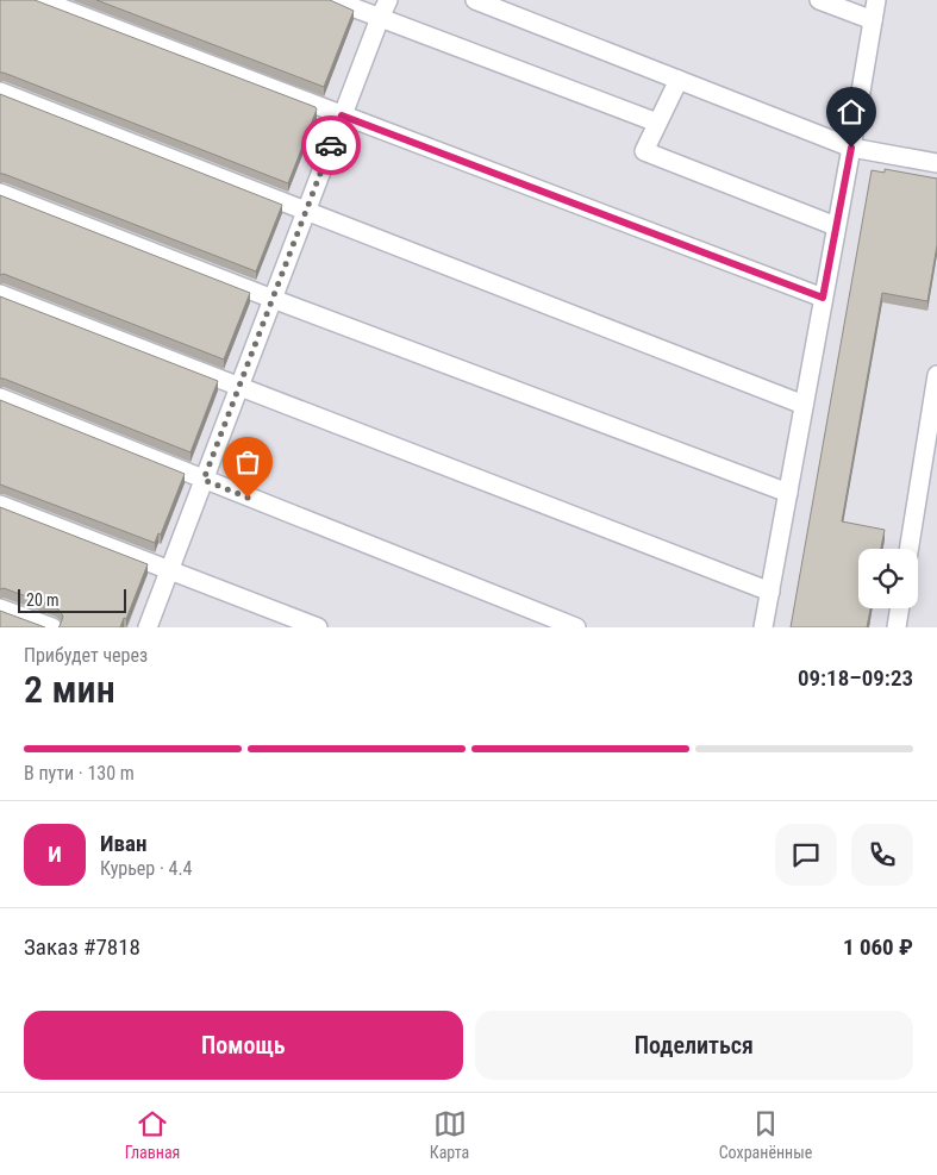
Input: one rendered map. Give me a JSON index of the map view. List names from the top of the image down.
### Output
{
  "scale_bar": "20 m",
  "page": {
    "scale": "20 m",
    "heading": ["2 мин", "Прибудет через", "09:18–09:23"],
    "panel": [
      "Иван",
      "Курьер · 4.4",
      "Заказ #7818",
      "1 060 ₽"
    ],
    "bar": "В пути · 130 m",
    "round": "И",
    "buttons": ["Помощь", "Поделиться"],
    "tabs": ["Главная", "Карта", "Сохранённые"]
  }
}
